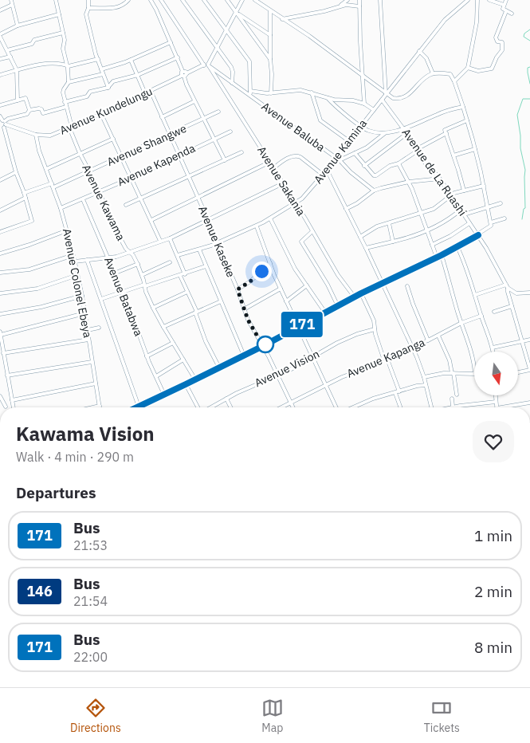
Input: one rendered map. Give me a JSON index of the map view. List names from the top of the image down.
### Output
{
  "streets": {
    "street": [
      "Avenue Kundelungu",
      "Avenue Baluba",
      "Avenue Shangwe",
      "Avenue Kamina",
      "Avenue Kapenda",
      "Avenue de La Ruashi",
      "Avenue Sakania",
      "Avenue Kawama",
      "Avenue Kaseke",
      "Avenue Colonel Ebeya",
      "Avenue Batabwa",
      "Avenue Kapanga",
      "Avenue Vision"
    ]
  },
  "crossings": [
    ["Avenue Kundelungu", "Avenue Baluba"],
    ["Avenue Kundelungu", "Avenue Sakania"],
    ["Avenue Kundelungu", "Avenue Kawama"],
    ["Avenue Kundelungu", "Avenue Kaseke"],
    ["Avenue Kundelungu", "Avenue Colonel Ebeya"],
    ["Avenue Baluba", "Avenue Kamina"],
    ["Avenue Baluba", "Avenue Sakania"],
    ["Avenue Shangwe", "Avenue Kawama"],
    ["Avenue Shangwe", "Avenue Kaseke"],
    ["Avenue Shangwe", "Avenue Colonel Ebeya"],
    ["Avenue Kamina", "Avenue de La Ruashi"],
    ["Avenue Kamina", "Avenue Sakania"],
    ["Avenue Kamina", "Avenue Kaseke"],
    ["Avenue Kapenda", "Avenue Kawama"],
    ["Avenue Kapenda", "Avenue Kaseke"],
    ["Avenue Kapenda", "Avenue Colonel Ebeya"],
    ["Avenue Kapenda", "Avenue Batabwa"],
    ["Avenue Kaseke", "Avenue Kapanga"],
    ["Avenue Kaseke", "Avenue Vision"]
  ],
  "lines": ["bus line 171"],
  "north": "bottom",
  "page": {
    "on_map": "171",
    "heading": [
      ["Kawama Vision", "Walk · 4 min · 290 m"],
      "Departures"
    ],
    "list": [
      {
        "mark": "171",
        "name": "Bus",
        "note": "21:53",
        "value": "1 min"
      },
      {
        "mark": "146",
        "name": "Bus",
        "note": "21:54",
        "value": "2 min"
      },
      {
        "mark": "171",
        "name": "Bus",
        "note": "22:00",
        "value": "8 min"
      }
    ],
    "tabs": ["Directions", "Map", "Tickets"]
  }
}
